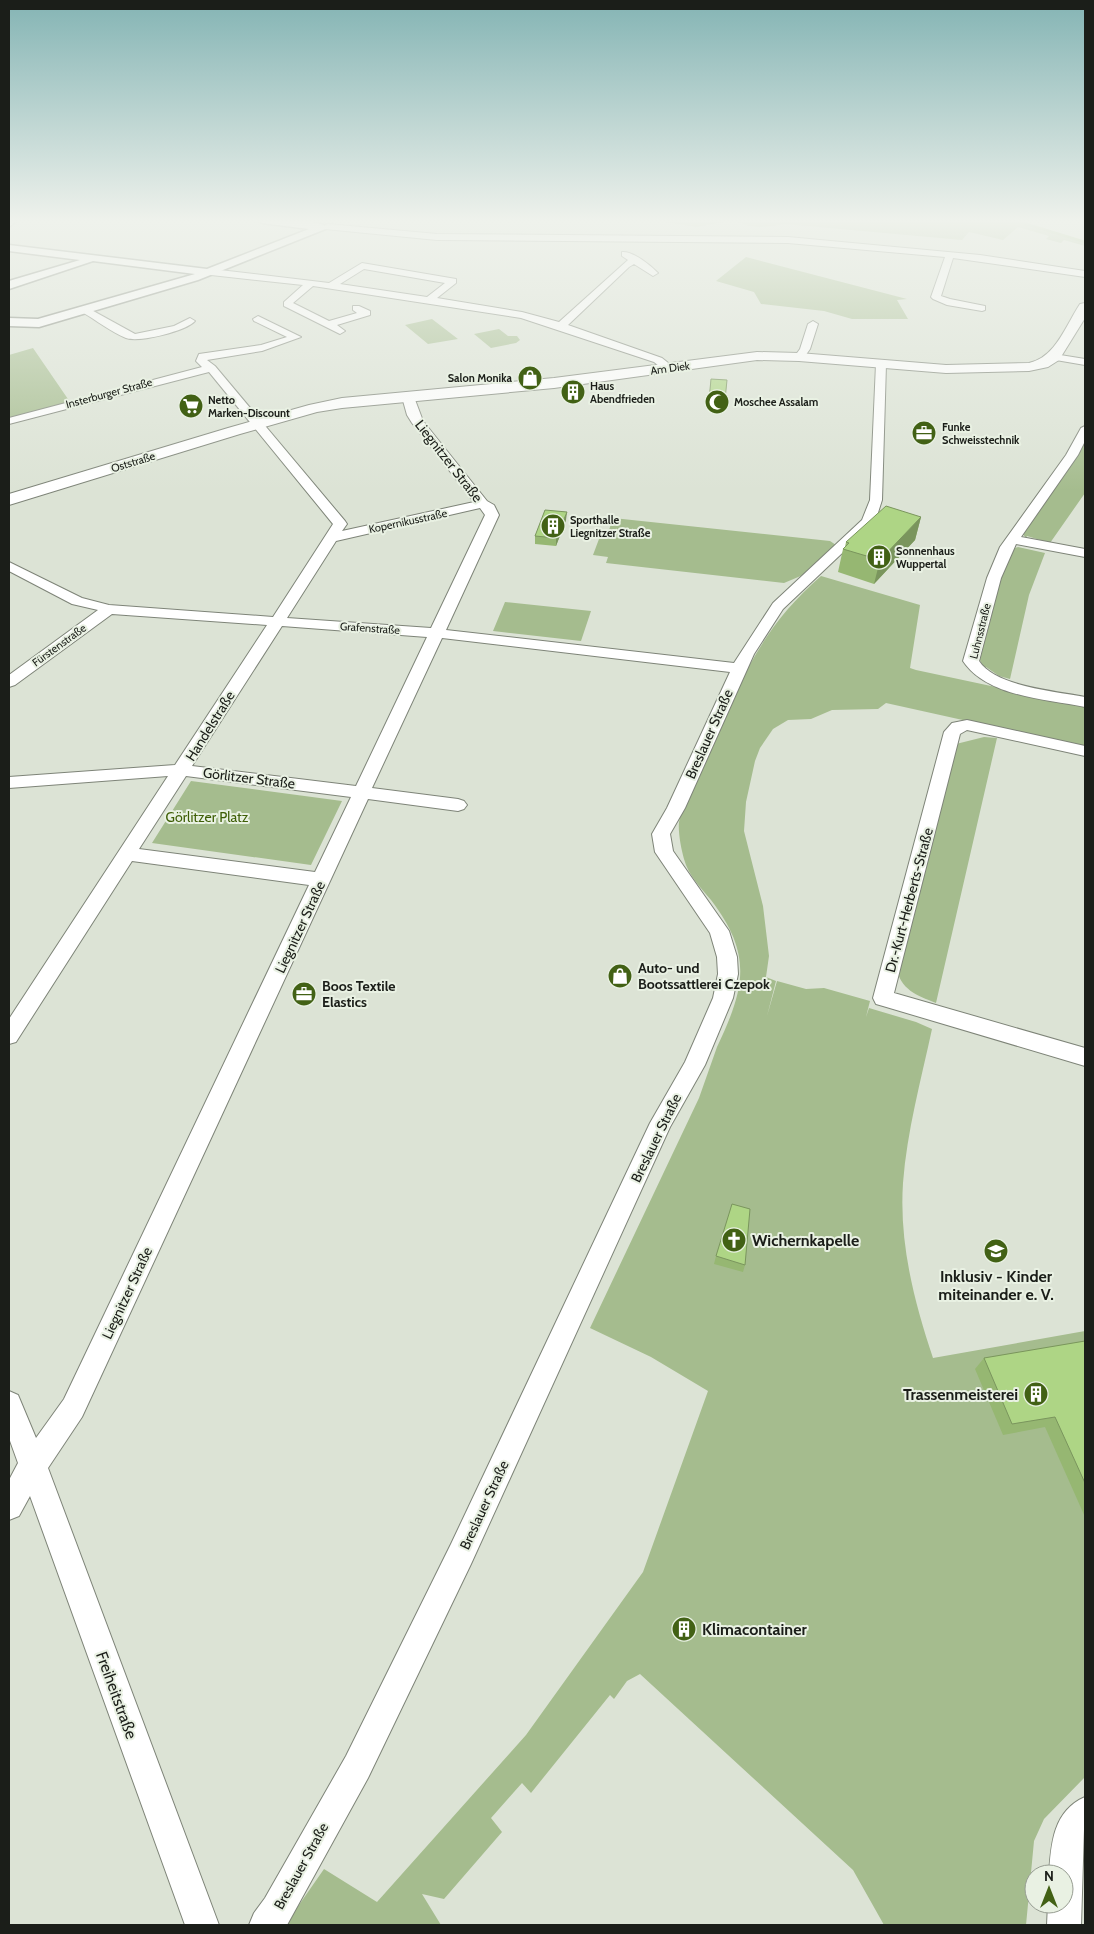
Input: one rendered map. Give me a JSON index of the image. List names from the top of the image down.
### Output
{
  "streets": {
    "main road": ["Am Diek", "Oststraße"],
    "street": [
      "Insterburger Straße",
      "Liegnitzer Straße",
      "Kopernikusstraße",
      "Grafenstraße",
      "Luhnsstraße",
      "Fürstenstraße",
      "Handelstraße",
      "Breslauer Straße",
      "Görlitzer Straße",
      "Dr.-Kurt-Herberts-Straße",
      "Freiheitstraße"
    ]
  },
  "crossings": [
    ["Am Diek", "Liegnitzer Straße"],
    ["Am Diek", "Oststraße"],
    ["Am Diek", "Breslauer Straße"],
    ["Liegnitzer Straße", "Kopernikusstraße"],
    ["Liegnitzer Straße", "Grafenstraße"],
    ["Liegnitzer Straße", "Görlitzer Straße"],
    ["Liegnitzer Straße", "Freiheitstraße"],
    ["Kopernikusstraße", "Handelstraße"],
    ["Grafenstraße", "Fürstenstraße"],
    ["Grafenstraße", "Handelstraße"],
    ["Grafenstraße", "Breslauer Straße"],
    ["Handelstraße", "Görlitzer Straße"]
  ],
  "parks": ["Görlitzer Platz"],
  "places": {
    "shop": ["Salon Monika", "Auto- und Bootssattlerei Czepok"],
    "building": [
      "Haus Abendfrieden",
      "Sporthalle Liegnitzer Straße",
      "Sonnenhaus Wuppertal",
      "Trassenmeisterei",
      "Klimacontainer"
    ],
    "mosque": ["Moschee Assalam"],
    "supermarket": ["Netto Marken-Discount"],
    "office": ["Funke Schweisstechnik", "Boos Textile Elastics"],
    "church": ["Wichernkapelle"],
    "school or university": ["Inklusiv - Kinder miteinander e. V."]
  },
  "north": "top"
}
